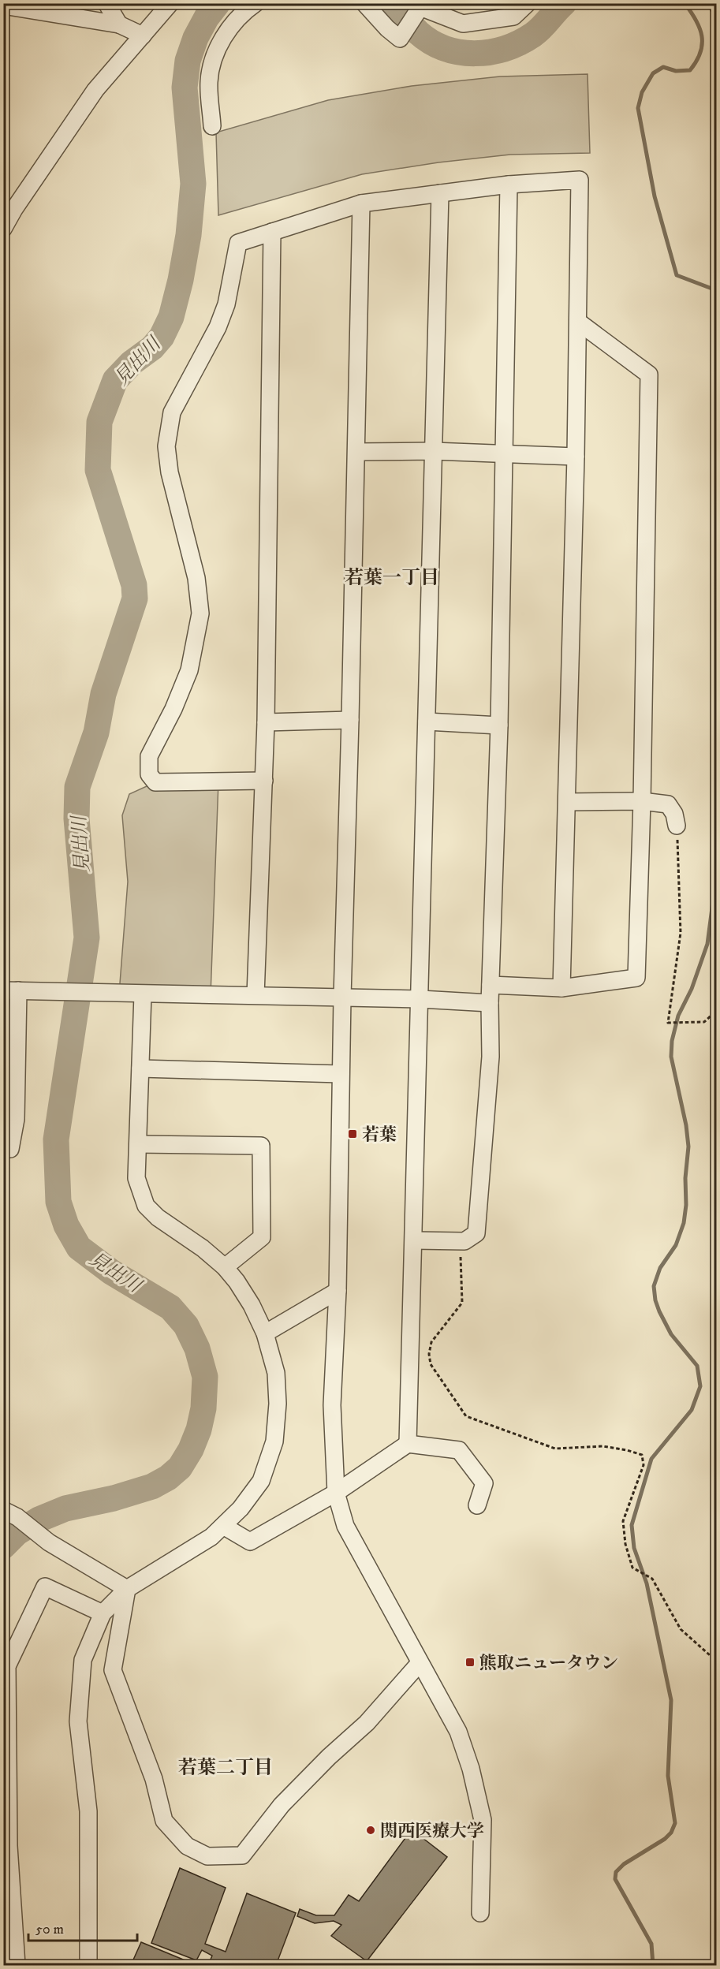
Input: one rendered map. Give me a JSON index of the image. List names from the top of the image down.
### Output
{
  "districts": ["若葉一丁目", "若葉二丁目"],
  "water": ["見出川"],
  "places": {
    "transit": ["若葉", "熊取ニュータウン"],
    "other": ["関西医療大学"]
  },
  "scale_bar": "50 m"
}
